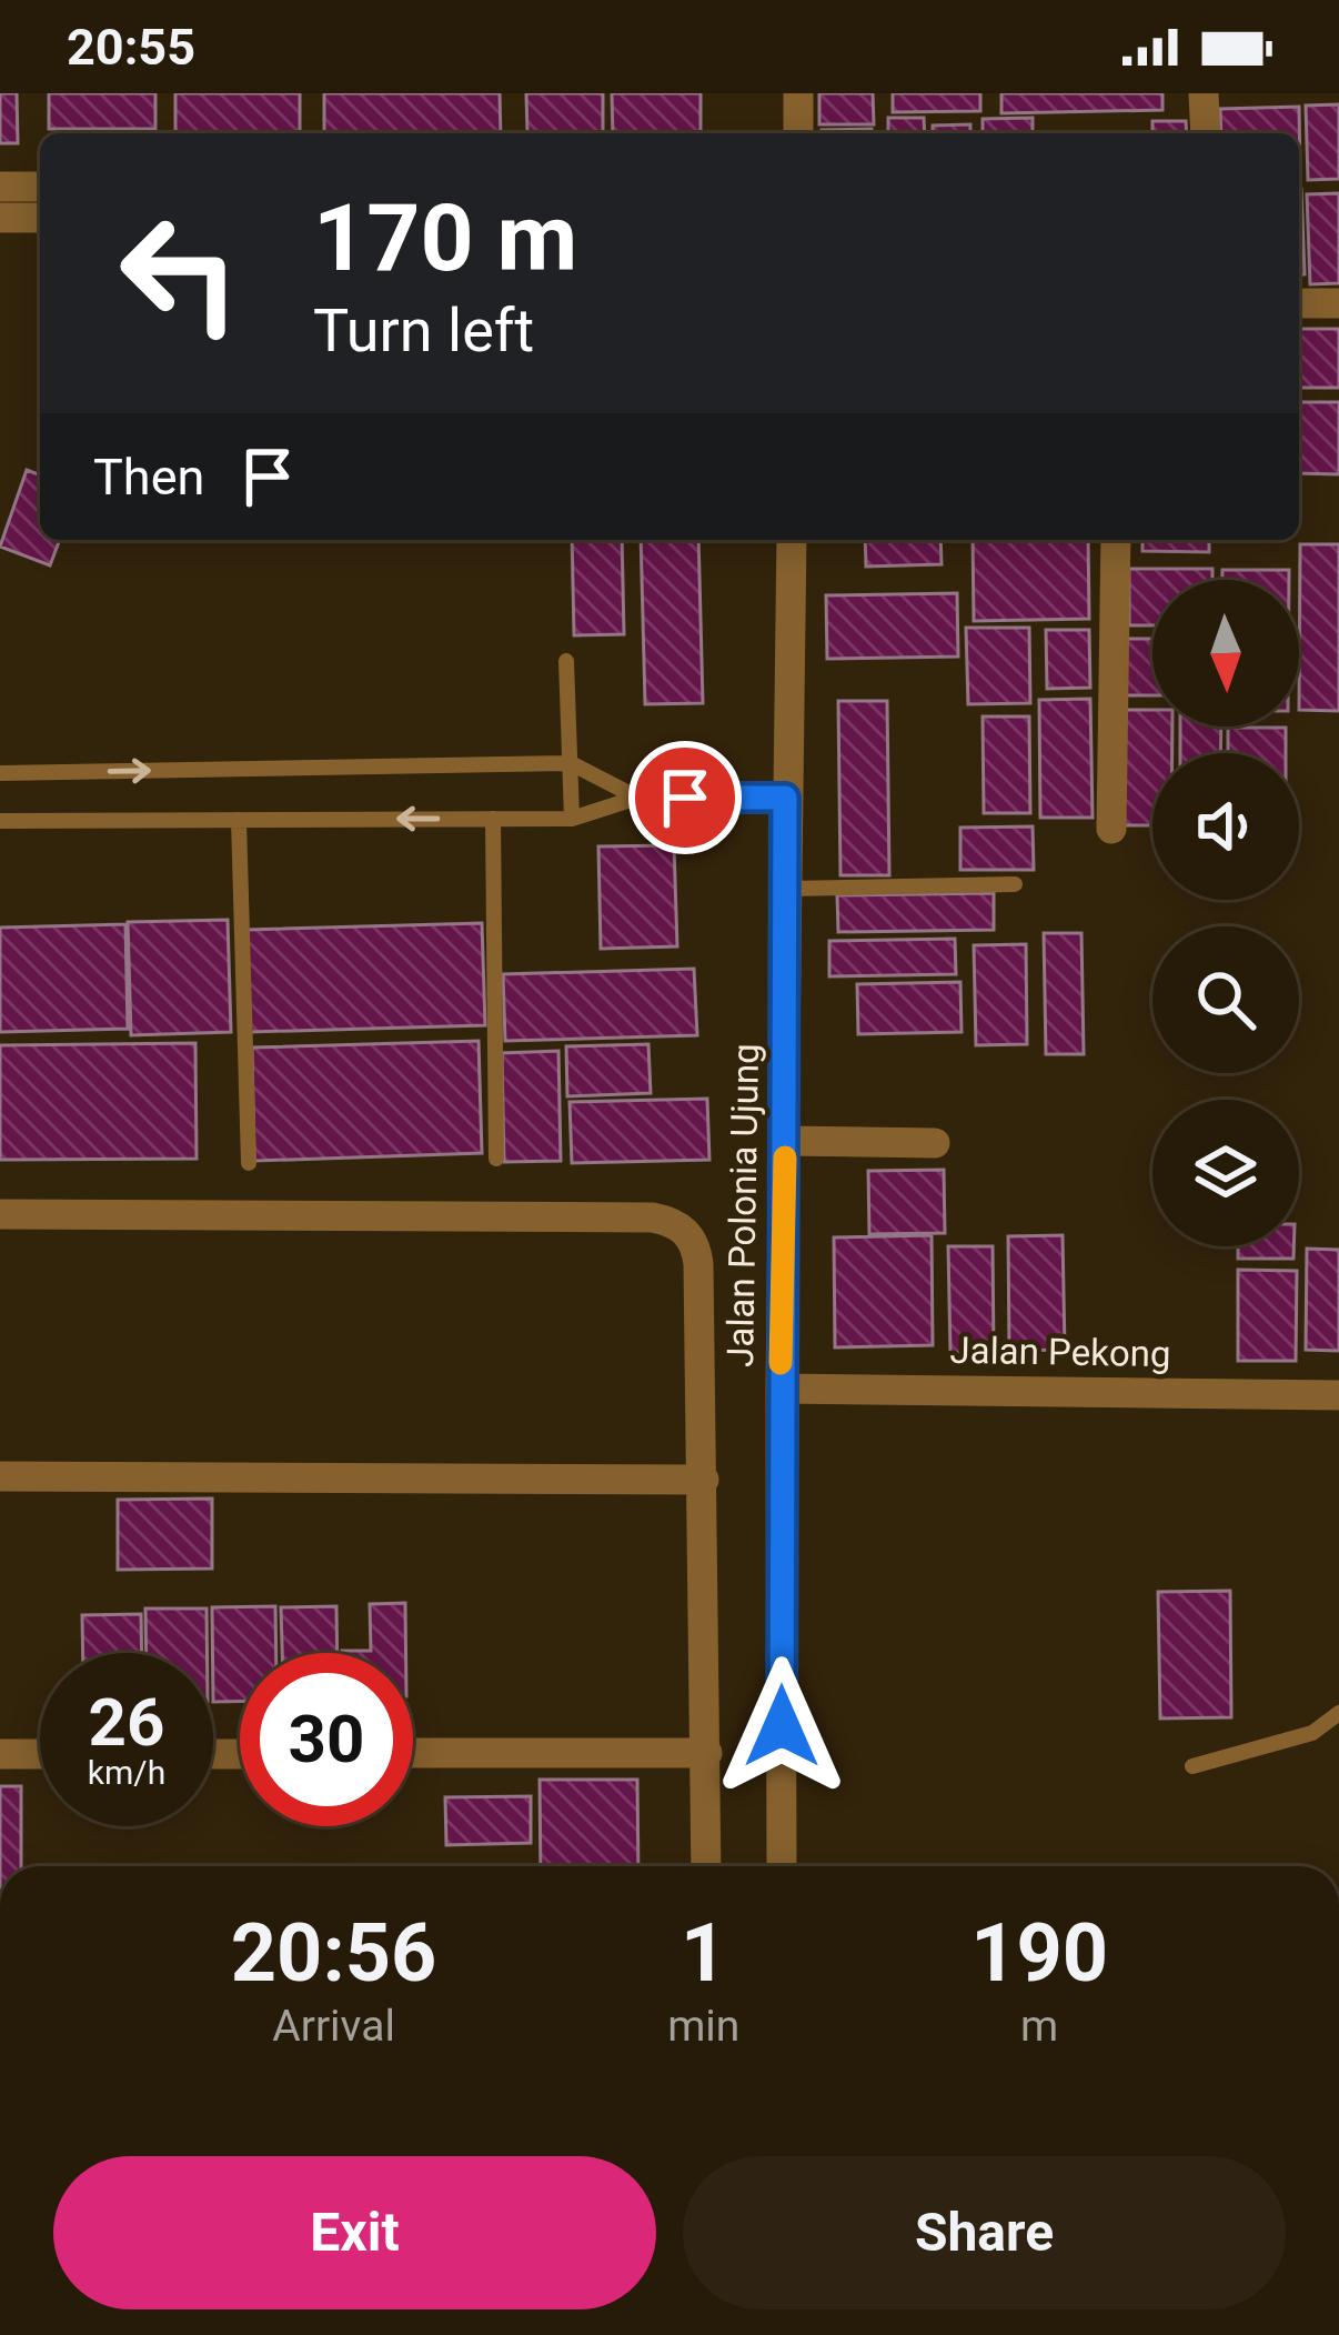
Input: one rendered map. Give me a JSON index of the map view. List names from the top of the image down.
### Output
{
  "streets": {
    "street": ["Jalan Polonia Ujung", "Jalan Pekong"]
  },
  "crossings": [
    ["Jalan Polonia Ujung", "Jalan Pekong"]
  ],
  "north": "bottom",
  "page": {
    "status": "20:55",
    "turn": ["170 m", "Turn left"],
    "then": "Then",
    "speed": "26 km/h",
    "limit": "30",
    "eta": [
      "20:56",
      "Arrival",
      "1",
      "min",
      "190",
      "m"
    ],
    "buttons": ["Exit", "Share"]
  }
}
